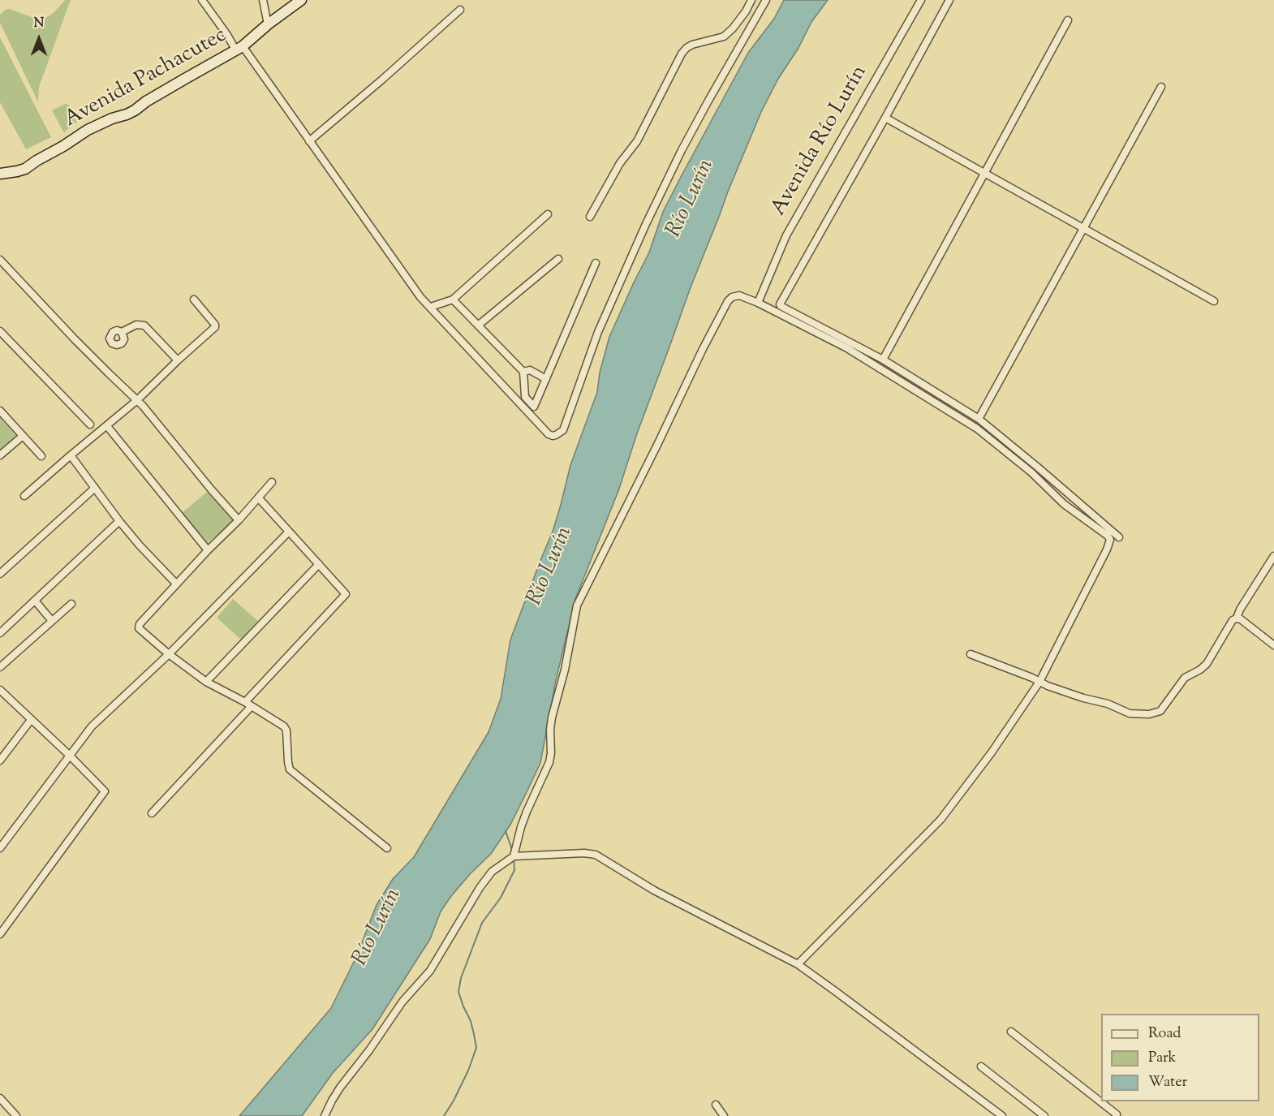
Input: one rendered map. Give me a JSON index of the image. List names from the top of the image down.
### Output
{
  "streets": {
    "main road": ["Avenida Pachacutec"],
    "street": ["Avenida Río Lurín"]
  },
  "water": ["Río Lurín"],
  "legend": ["Road", "Park", "Water"],
  "north": "top"
}
